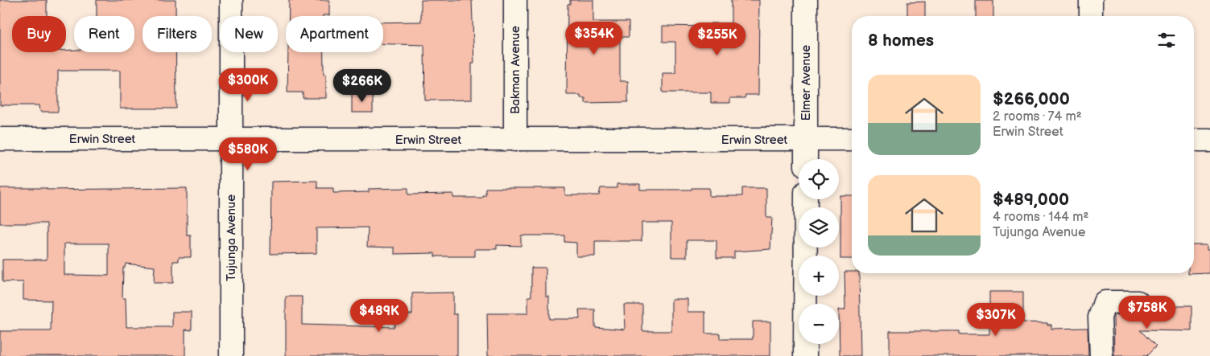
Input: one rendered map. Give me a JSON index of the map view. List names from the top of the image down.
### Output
{
  "streets": {
    "street": [
      "Bakman Avenue",
      "Elmer Avenue",
      "Erwin Street",
      "Tujunga Avenue"
    ]
  },
  "crossings": [
    ["Bakman Avenue", "Erwin Street"],
    ["Elmer Avenue", "Erwin Street"],
    ["Erwin Street", "Tujunga Avenue"]
  ],
  "page": {
    "chip": [
      "Buy",
      "Rent",
      "Filters",
      "New",
      "Apartment"
    ],
    "heading": "8 homes",
    "price": [
      "$354K",
      "$255K",
      "$300K",
      "$266K",
      "$580K",
      "$758K",
      "$489K",
      "$307K"
    ],
    "list": [
      {
        "name": "$266,000",
        "note": "2 rooms · 74 m² · Erwin Street"
      },
      {
        "name": "$489,000",
        "note": "4 rooms · 144 m² · Tujunga Avenue"
      }
    ],
    "map_buttons": ["+", "−"]
  }
}
